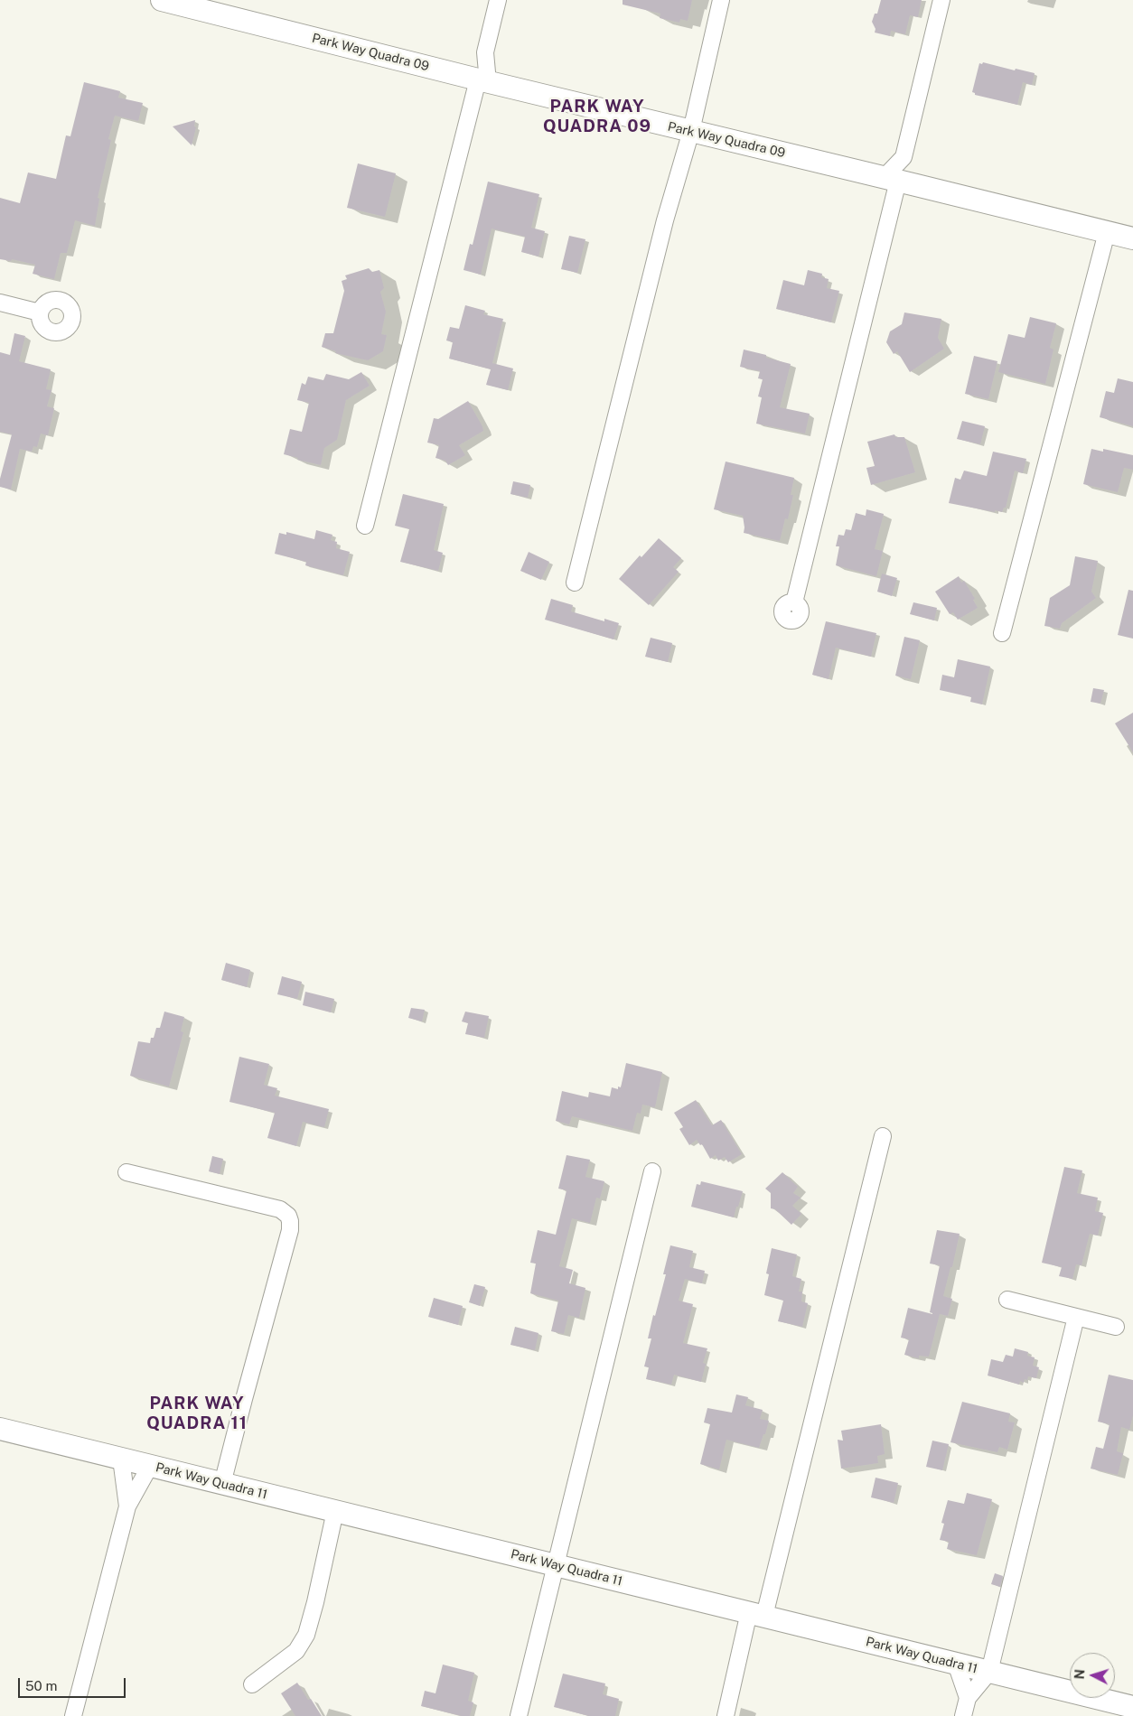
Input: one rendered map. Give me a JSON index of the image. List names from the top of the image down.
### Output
{
  "streets": {
    "street": ["Park Way Quadra 09", "Park Way Quadra 11"]
  },
  "districts": ["PARK WAY QUADRA 09", "PARK WAY QUADRA 11"],
  "scale_bar": "50 m",
  "north": "left"
}
